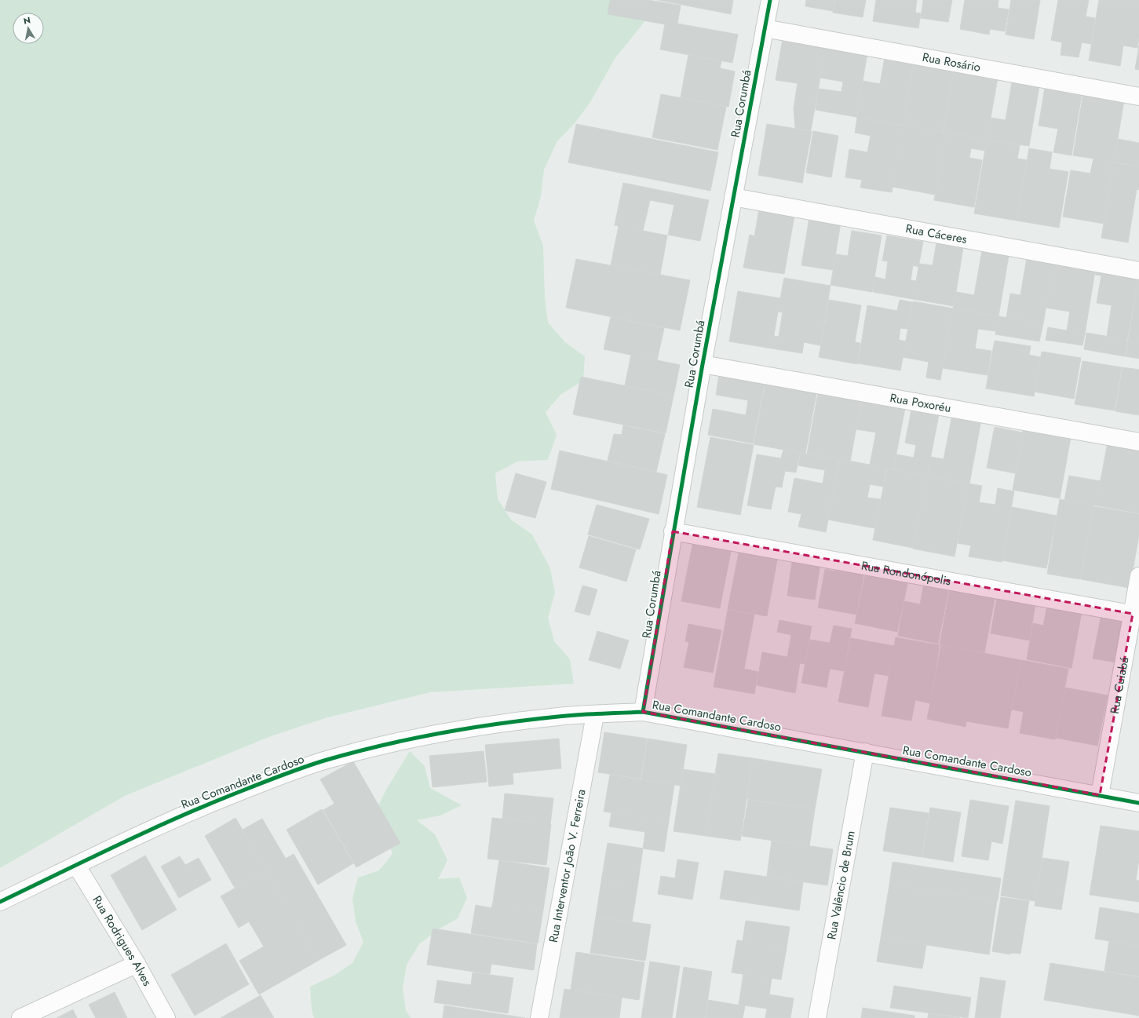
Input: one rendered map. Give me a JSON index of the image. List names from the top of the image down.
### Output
{
  "streets": {
    "street": [
      "Rua Rosário",
      "Rua Corumbá",
      "Rua Cáceres",
      "Rua Poxoréu",
      "Rua Rondonópolis",
      "Rua Cuiabá",
      "Rua Comandante Cardoso",
      "Rua Interventor João V. Ferreira",
      "Rua Valêncio de Brum",
      "Rua Rodrigues Alves"
    ]
  },
  "crossings": [
    ["Rua Rosário", "Rua Corumbá"],
    ["Rua Corumbá", "Rua Cáceres"],
    ["Rua Corumbá", "Rua Poxoréu"],
    ["Rua Corumbá", "Rua Rondonópolis"],
    ["Rua Corumbá", "Rua Comandante Cardoso"],
    ["Rua Rondonópolis", "Rua Cuiabá"],
    ["Rua Cuiabá", "Rua Comandante Cardoso"],
    ["Rua Comandante Cardoso", "Rua Interventor João V. Ferreira"],
    ["Rua Comandante Cardoso", "Rua Valêncio de Brum"],
    ["Rua Comandante Cardoso", "Rua Rodrigues Alves"]
  ],
  "north": "top"
}
